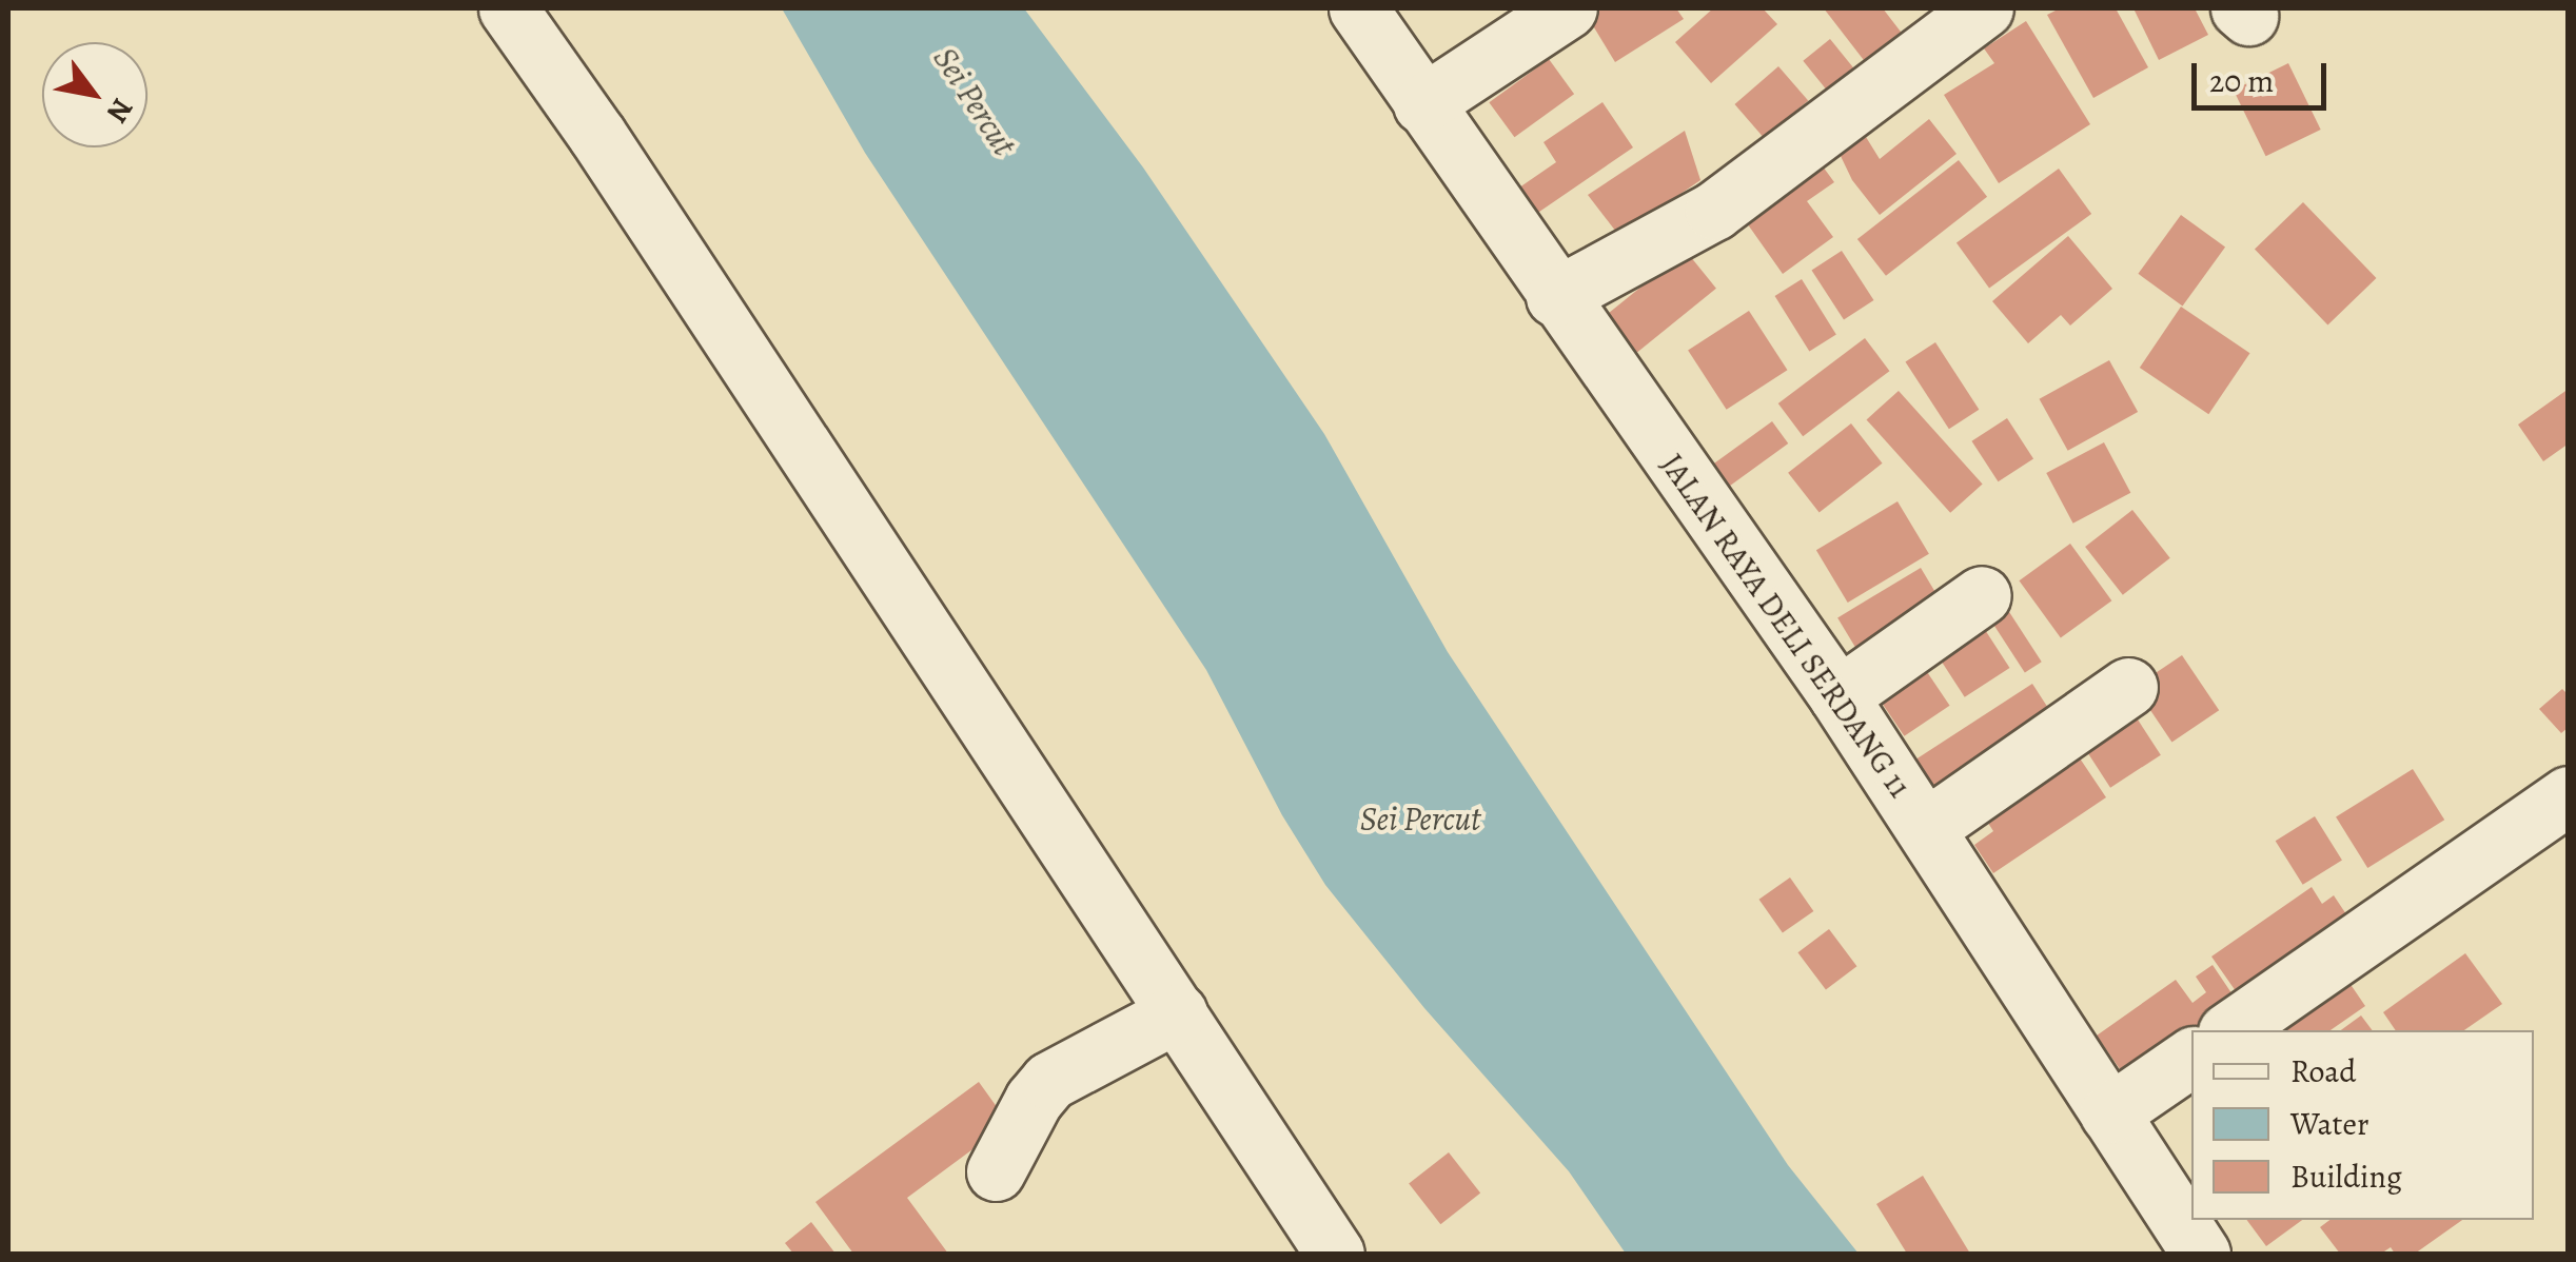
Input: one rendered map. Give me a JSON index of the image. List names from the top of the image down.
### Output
{
  "streets": {
    "street": ["JALAN RAYA DELI SERDANG 11"]
  },
  "water": ["Sei Percut"],
  "legend": ["Road", "Water", "Building"],
  "scale_bar": "20 m",
  "north": "bottom right"
}
